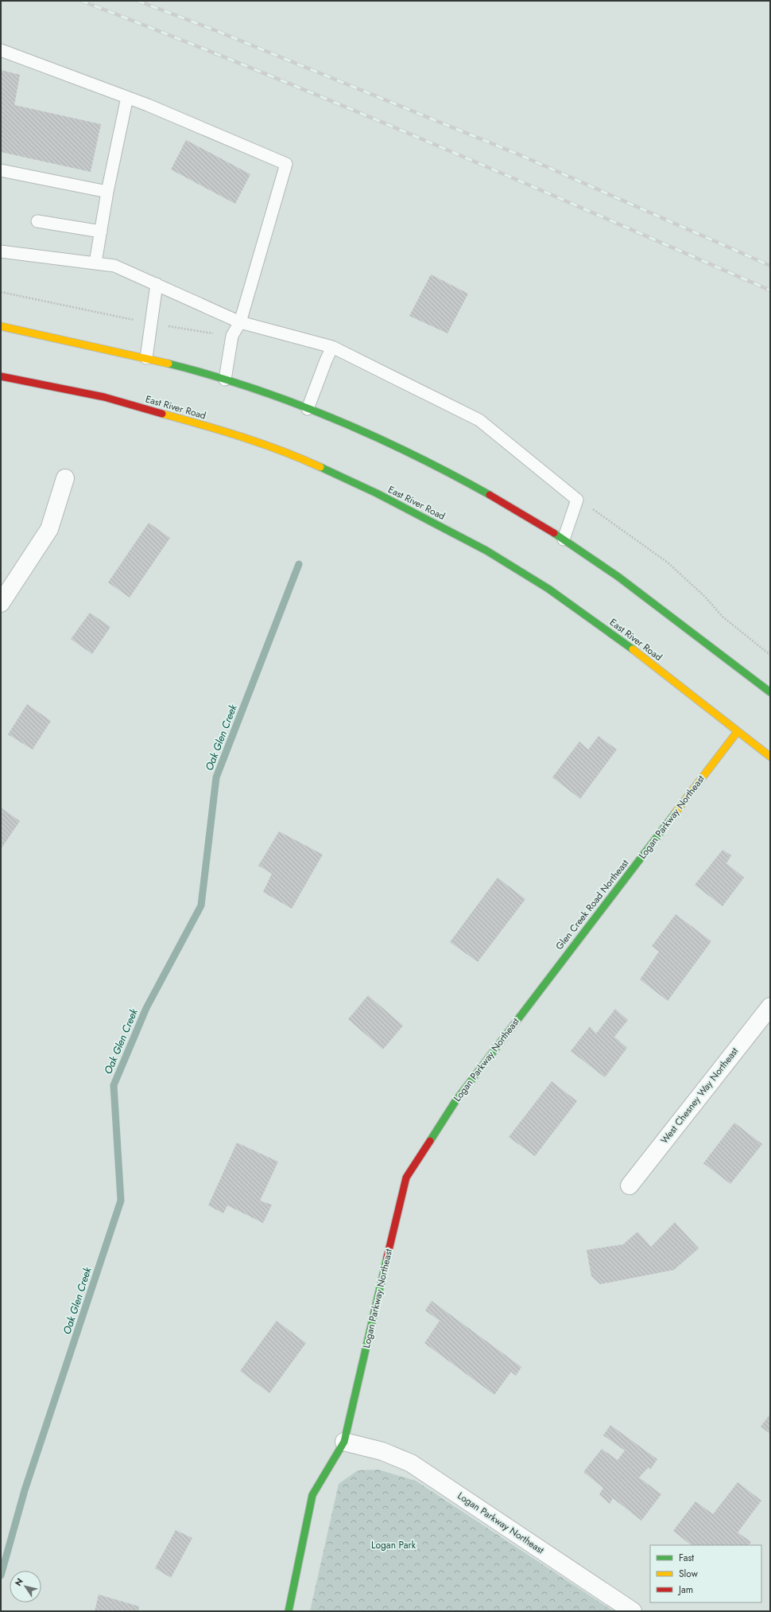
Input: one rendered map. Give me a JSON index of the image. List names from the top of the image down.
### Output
{
  "streets": {
    "main road": ["East River Road", "Logan Parkway Northeast", "Glen Creek Road Northeast"],
    "street": ["West Chesney Way Northeast"]
  },
  "crossings": [
    ["East River Road", "Glen Creek Road Northeast"],
    ["Logan Parkway Northeast", "Glen Creek Road Northeast"]
  ],
  "water": ["Oak Glen Creek"],
  "parks": ["Logan Park"],
  "legend": ["Fast", "Slow", "Jam"],
  "north": "top left"
}
